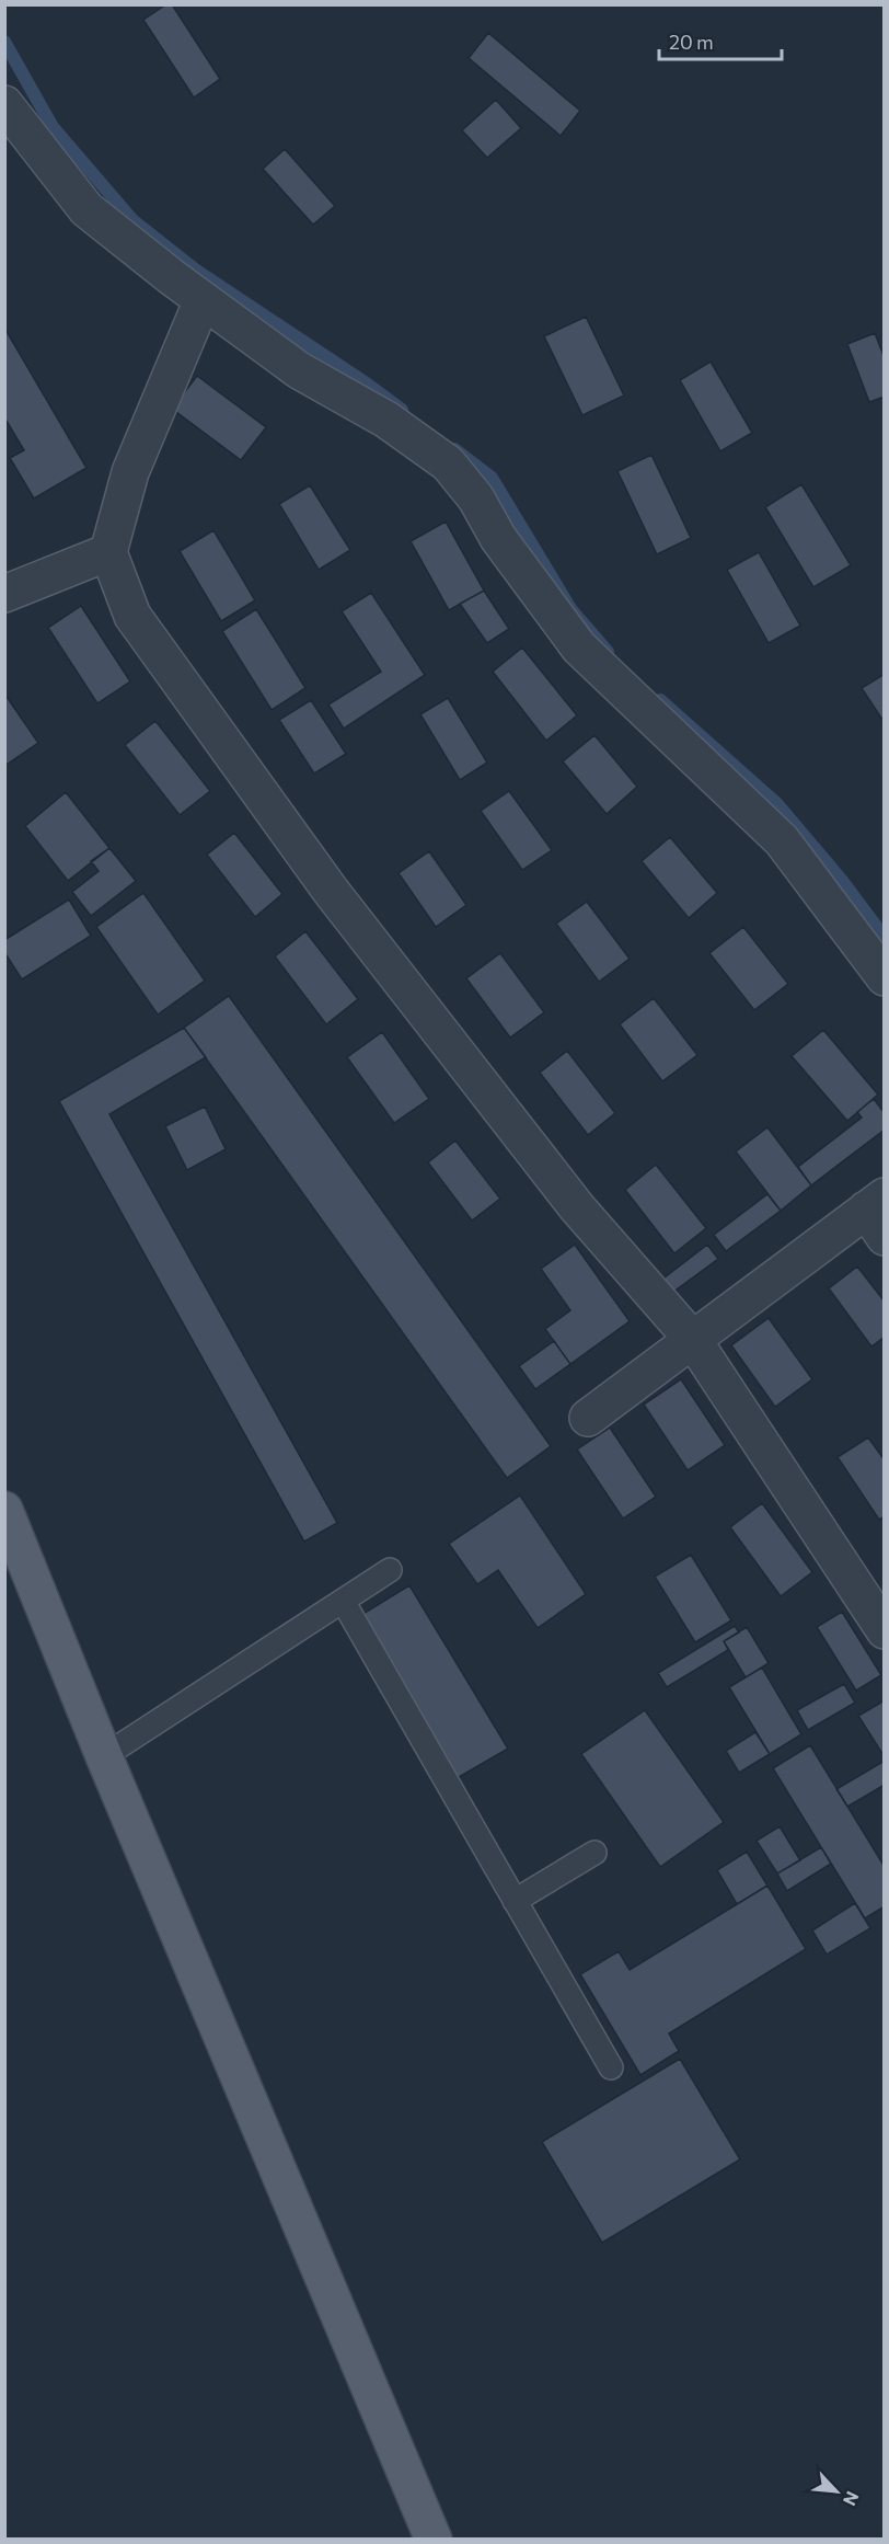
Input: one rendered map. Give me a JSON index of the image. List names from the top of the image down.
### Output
{
  "scale_bar": "20 m",
  "north": "bottom right"
}
